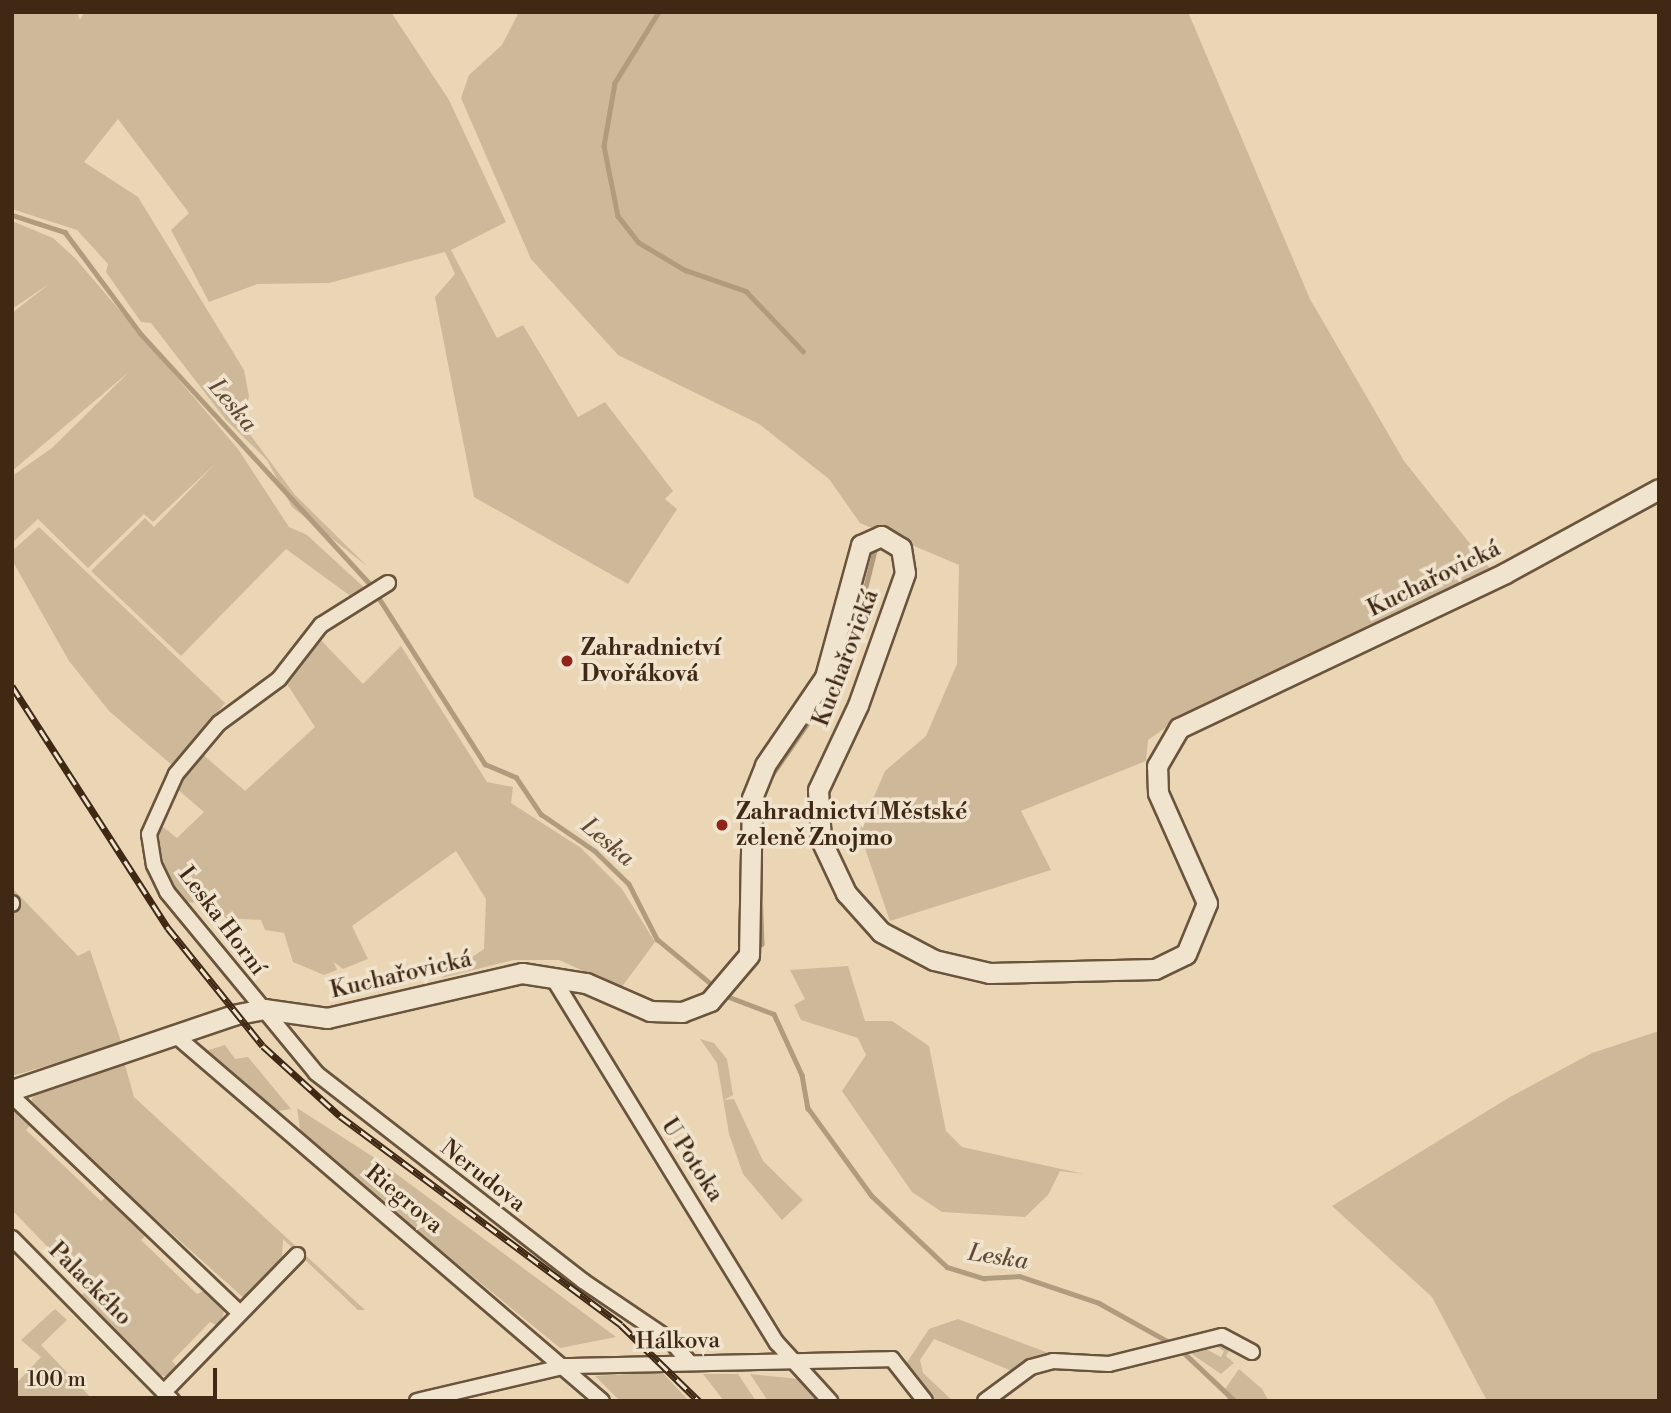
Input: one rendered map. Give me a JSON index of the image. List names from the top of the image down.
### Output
{
  "streets": {
    "street": [
      "Kuchařovická",
      "Leska Horní",
      "U Potoka",
      "Nerudova",
      "Riegrova",
      "Palackého",
      "Hálkova"
    ]
  },
  "crossings": [
    ["Kuchařovická", "Leska Horní"],
    ["Kuchařovická", "U Potoka"],
    ["Kuchařovická", "Nerudova"],
    ["Kuchařovická", "Riegrova"],
    ["Leska Horní", "Nerudova"],
    ["U Potoka", "Hálkova"],
    ["Nerudova", "Hálkova"],
    ["Riegrova", "Hálkova"]
  ],
  "water": ["Leska"],
  "places": ["Zahradnictví Dvořáková", "Zahradnictví Městské zeleně Znojmo"],
  "scale_bar": "100 m"
}
